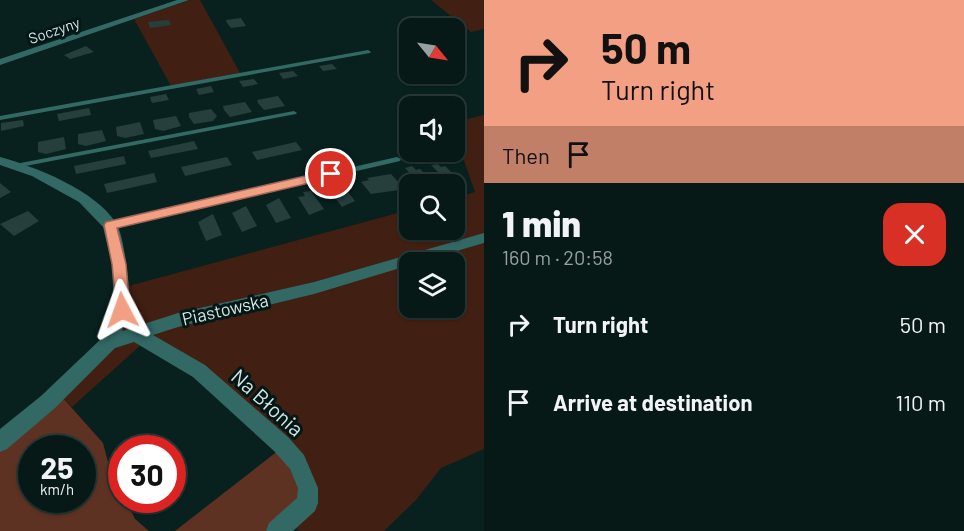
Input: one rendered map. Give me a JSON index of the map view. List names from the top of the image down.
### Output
{
  "streets": {
    "street": ["Soczyny", "Piastowska", "Na Błonia"]
  },
  "crossings": [
    ["Piastowska", "Na Błonia"]
  ],
  "north": "bottom right",
  "page": {
    "turn": ["50 m", "Turn right"],
    "then": "Then",
    "heading": ["1 min", "160 m · 20:58"],
    "list": [
      {
        "name": "Turn right",
        "value": "50 m"
      },
      {
        "name": "Arrive at destination",
        "value": "110 m"
      }
    ],
    "speed": "25 km/h",
    "limit": "30"
  }
}
